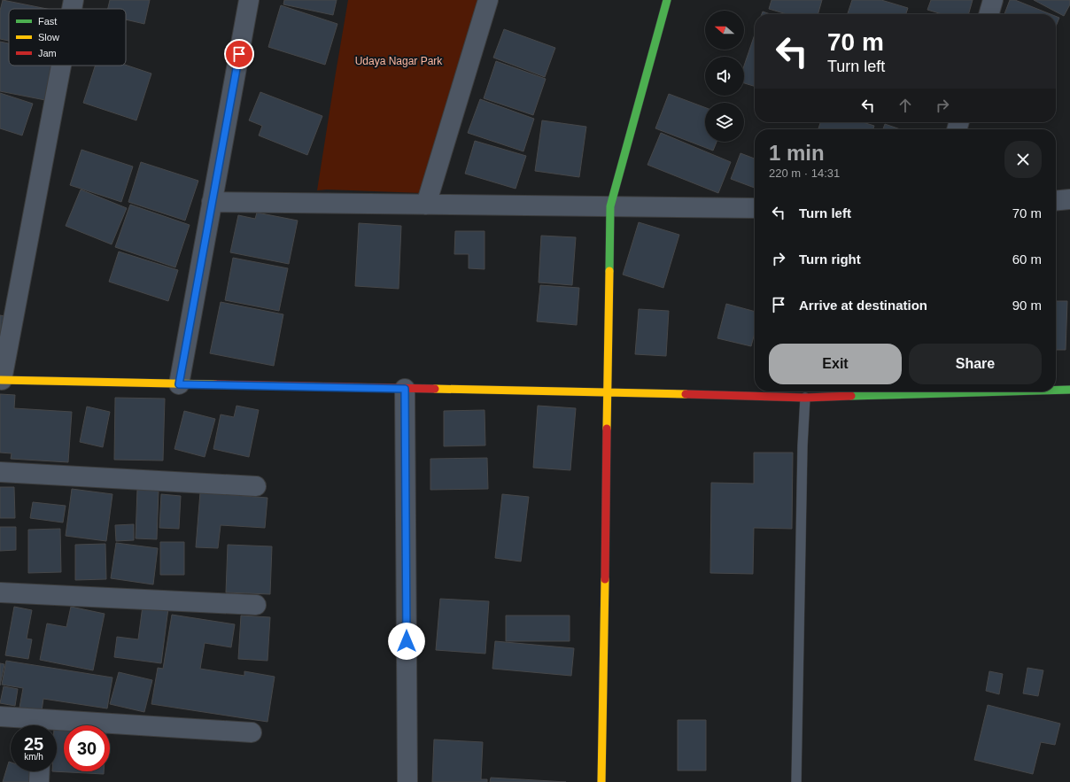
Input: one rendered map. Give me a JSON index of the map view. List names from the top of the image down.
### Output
{
  "parks": ["Udaya Nagar Park"],
  "legend": ["Fast", "Slow", "Jam"],
  "north": "left",
  "page": {
    "turn": ["70 m", "Turn left"],
    "heading": ["1 min", "220 m · 14:31"],
    "list": [
      {
        "name": "Turn left",
        "value": "70 m"
      },
      {
        "name": "Turn right",
        "value": "60 m"
      },
      {
        "name": "Arrive at destination",
        "value": "90 m"
      }
    ],
    "buttons": ["Exit", "Share"],
    "speed": "25 km/h",
    "limit": "30"
  }
}
